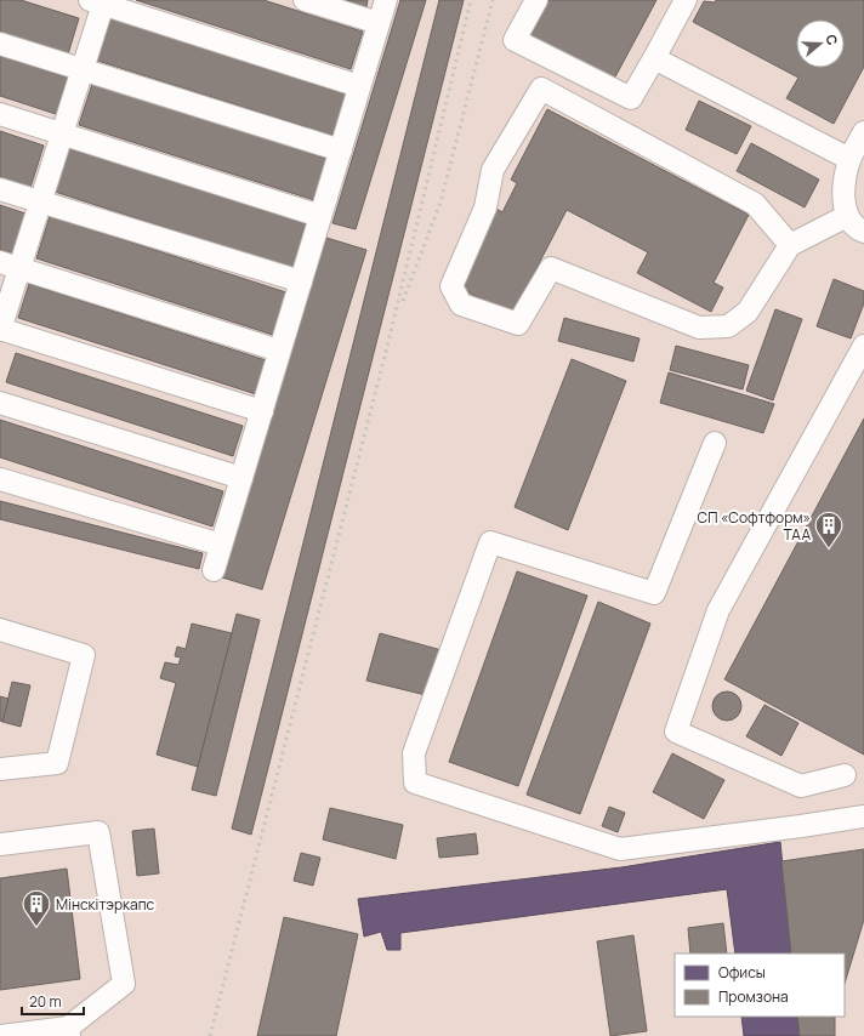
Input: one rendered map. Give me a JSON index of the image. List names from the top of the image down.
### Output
{
  "places": {
    "building": ["СП «Софтформ» ТАА", "Мінскітэркапс"]
  },
  "legend": ["Офисы", "Промзона"],
  "scale_bar": "20 m",
  "north": "right"
}
